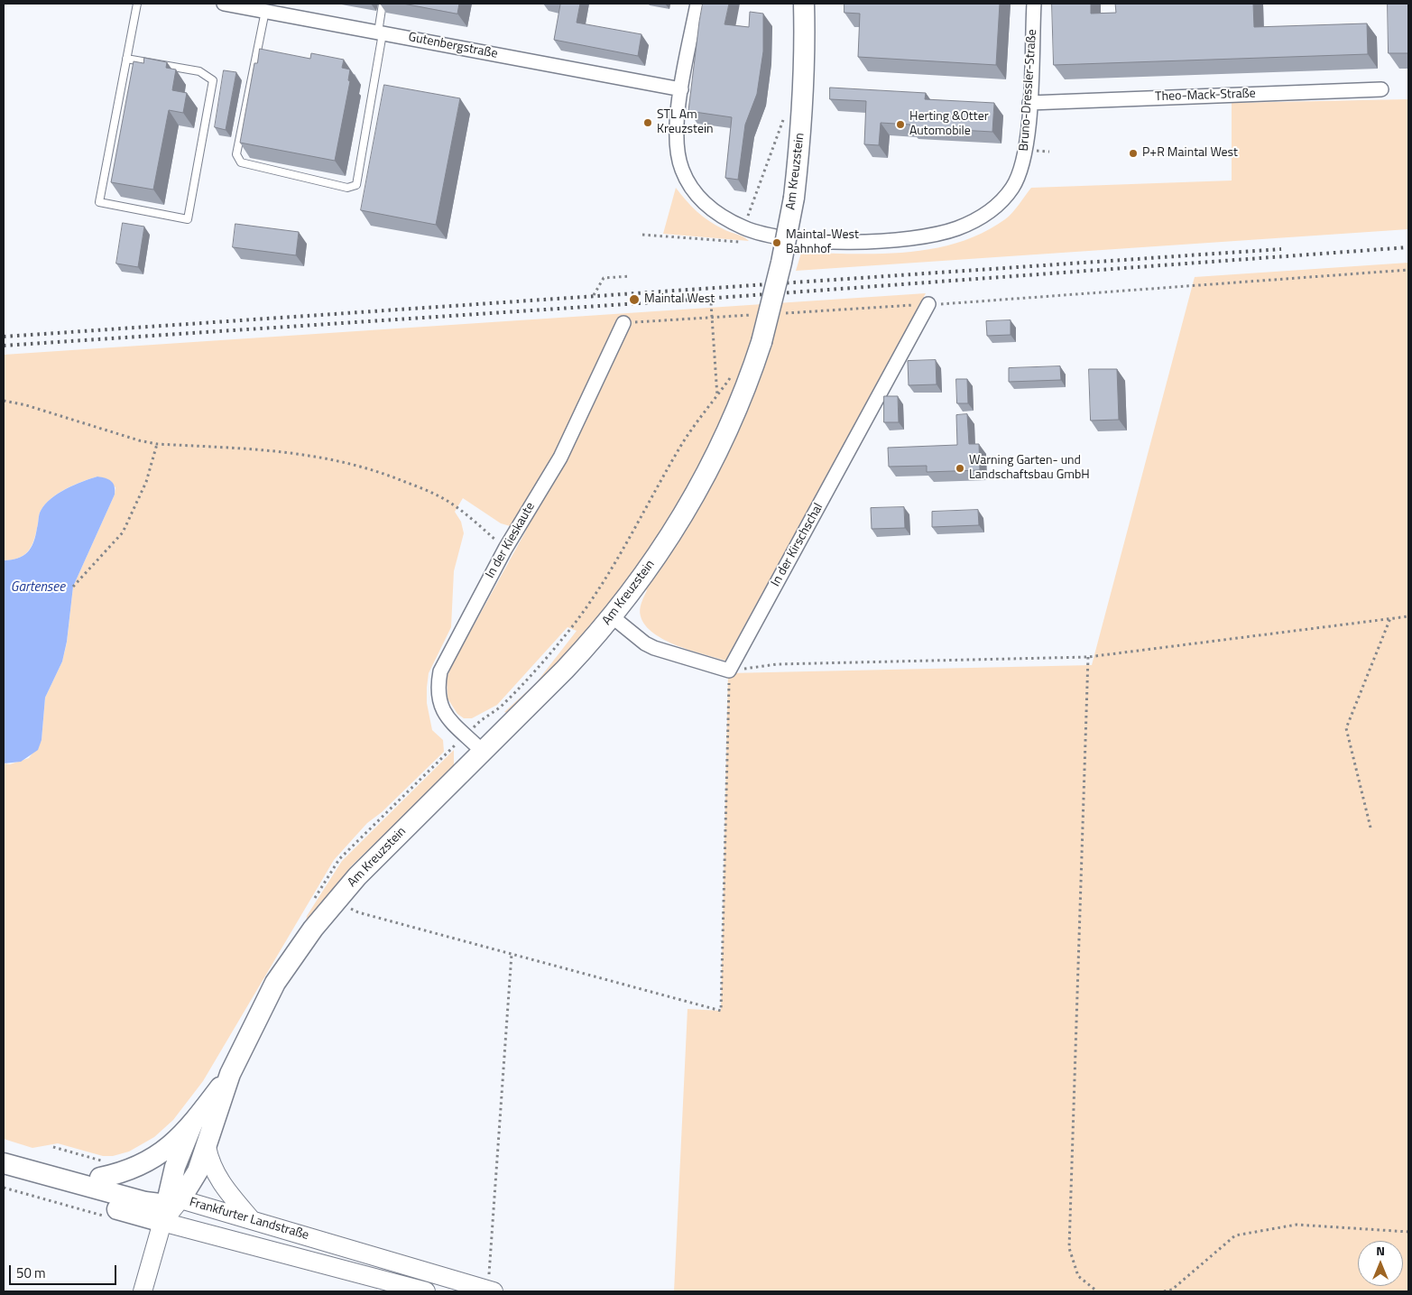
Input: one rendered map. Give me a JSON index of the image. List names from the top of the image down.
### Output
{
  "streets": {
    "main road": ["Am Kreuzstein", "Frankfurter Landstraße"],
    "street": [
      "Gutenbergstraße",
      "Bruno-Dressler-Straße",
      "Theo-Mack-Straße",
      "In der Kieskaute",
      "In der Kirschschal"
    ]
  },
  "crossings": [
    ["Gutenbergstraße", "Bruno-Dressler-Straße"],
    ["Bruno-Dressler-Straße", "Theo-Mack-Straße"],
    ["Am Kreuzstein", "In der Kieskaute"],
    ["Am Kreuzstein", "Frankfurter Landstraße"]
  ],
  "water": ["Gartensee"],
  "places": [
    "STL Am Kreuzstein",
    "Herting &Otter Automobile",
    "P+R Maintal West",
    "Maintal-West Bahnhof",
    "Maintal West",
    "Warning Garten- und Landschaftsbau GmbH"
  ],
  "scale_bar": "50 m",
  "north": "top"
}
